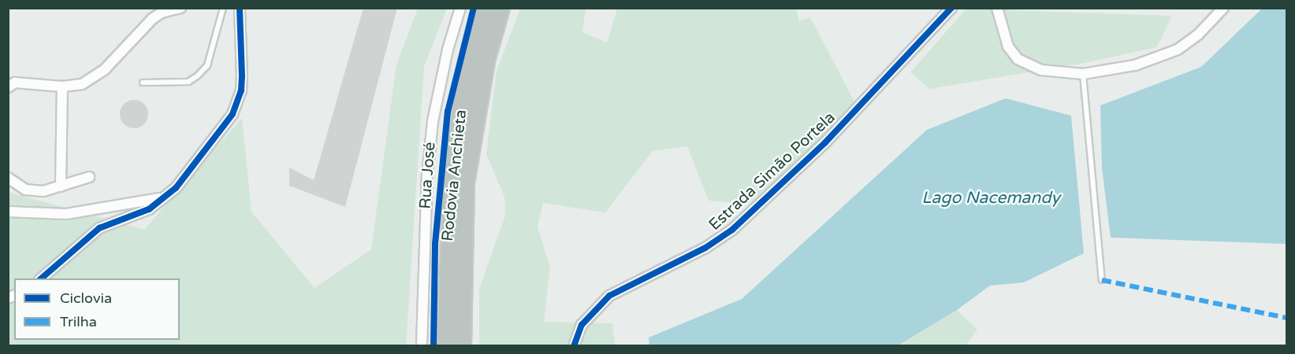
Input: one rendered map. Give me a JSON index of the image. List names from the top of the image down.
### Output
{
  "streets": {
    "highway": ["Rodovia Anchieta"],
    "street": ["Estrada Simão Portela", "Rua José"]
  },
  "water": ["Lago Nacemandy"],
  "legend": ["Ciclovia", "Trilha"]
}
